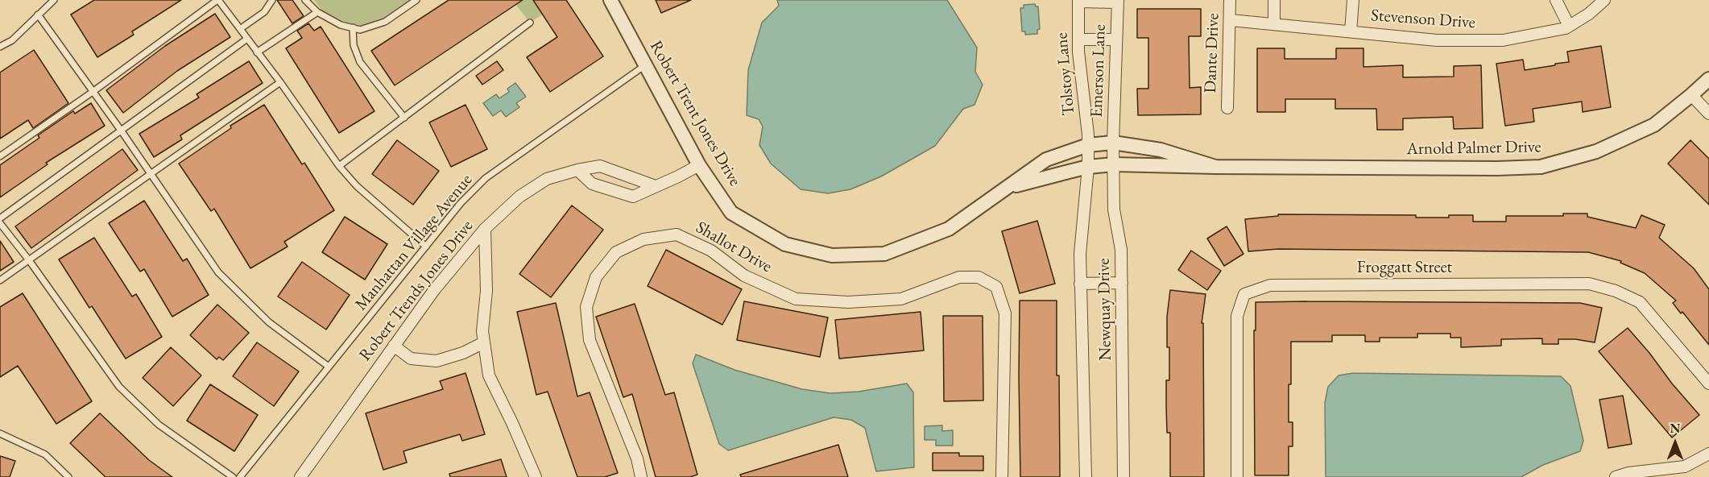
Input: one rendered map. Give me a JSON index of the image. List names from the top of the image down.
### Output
{
  "streets": {
    "street": [
      "Stevenson Drive",
      "Dante Drive",
      "Emerson Lane",
      "Tolstoy Lane",
      "Robert Trent Jones Drive",
      "Arnold Palmer Drive",
      "Shallot Drive",
      "Froggatt Street",
      "Robert Trends Jones Drive",
      "Newquay Drive"
    ],
    "lane": ["Manhattan Village Avenue"]
  },
  "crossings": [
    ["Stevenson Drive", "Dante Drive"],
    ["Emerson Lane", "Robert Trent Jones Drive"],
    ["Emerson Lane", "Arnold Palmer Drive"],
    ["Emerson Lane", "Newquay Drive"],
    ["Tolstoy Lane", "Robert Trent Jones Drive"],
    ["Tolstoy Lane", "Newquay Drive"],
    ["Robert Trent Jones Drive", "Arnold Palmer Drive"],
    ["Robert Trent Jones Drive", "Manhattan Village Avenue"],
    ["Robert Trent Jones Drive", "Newquay Drive"],
    ["Arnold Palmer Drive", "Newquay Drive"]
  ],
  "north": "top"
}
